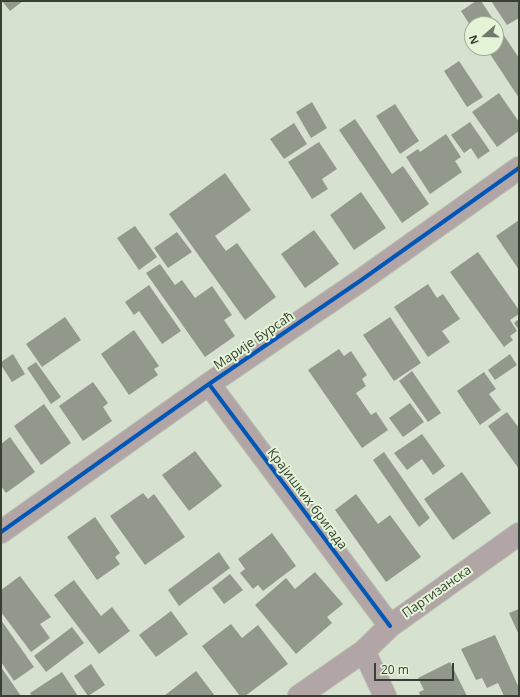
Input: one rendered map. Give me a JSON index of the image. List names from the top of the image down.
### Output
{
  "streets": {
    "street": ["Марије Бурсаћ", "Крајишких бригада", "Партизанска"]
  },
  "crossings": [
    ["Марије Бурсаћ", "Крајишких бригада"],
    ["Крајишких бригада", "Партизанска"]
  ],
  "scale_bar": "20 m",
  "north": "left"
}
